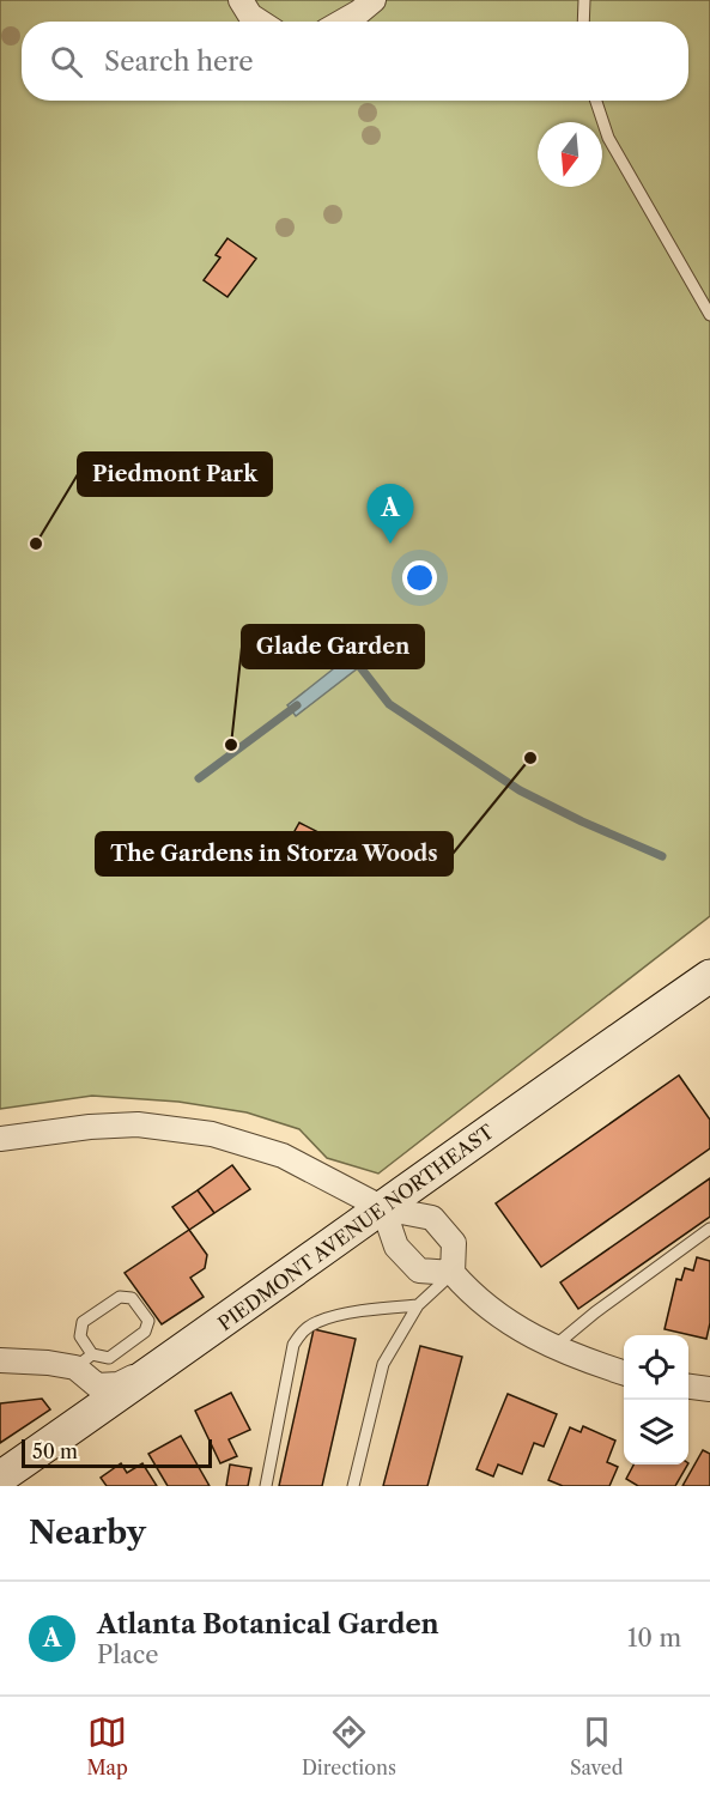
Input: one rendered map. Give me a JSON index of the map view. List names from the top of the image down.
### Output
{
  "streets": {
    "main road": ["PIEDMONT AVENUE NORTHEAST"]
  },
  "places": ["Piedmont Park", "Glade Garden", "The Gardens in Storza Woods"],
  "scale_bar": "50 m",
  "north": "bottom",
  "page": {
    "search": "Search here",
    "pins": "A",
    "scale": "50 m",
    "heading": "Nearby",
    "list": [
      {
        "mark": "A",
        "name": "Atlanta Botanical Garden",
        "note": "Place",
        "value": "10 m"
      }
    ],
    "nav": ["Map", "Directions", "Saved"]
  }
}
